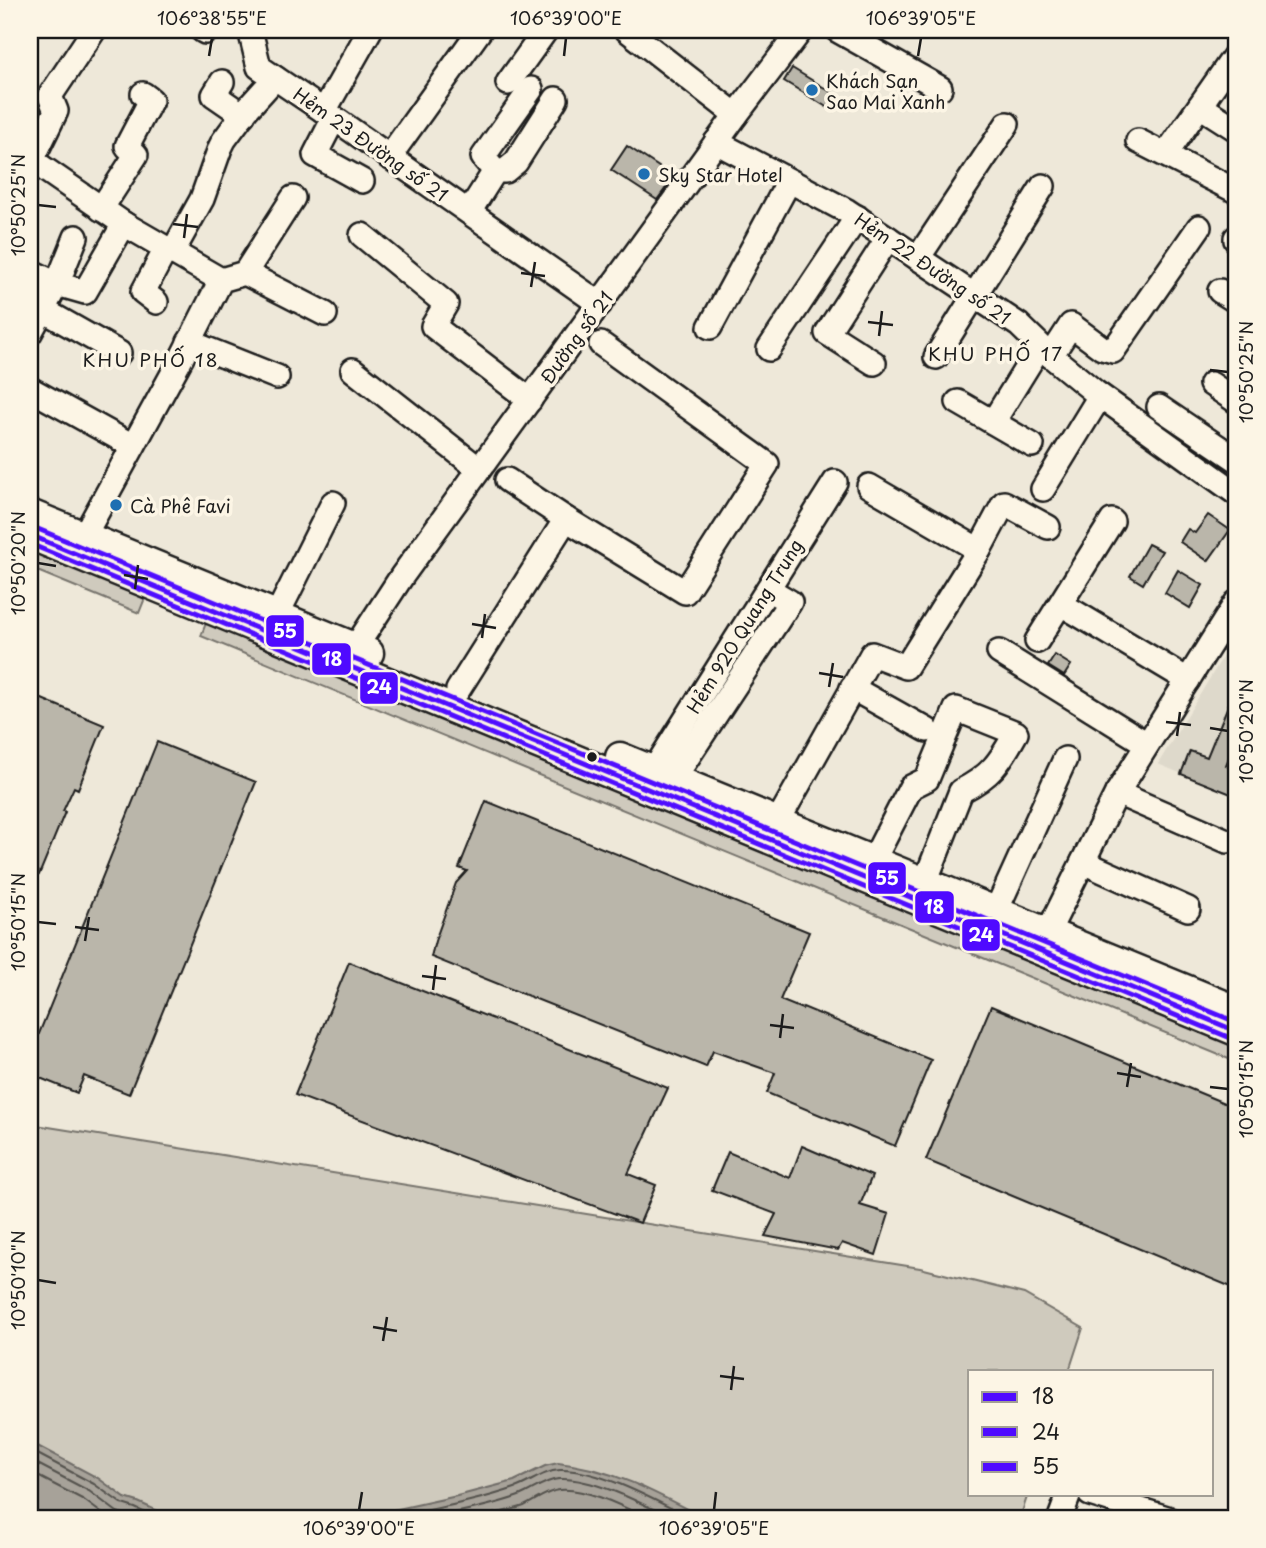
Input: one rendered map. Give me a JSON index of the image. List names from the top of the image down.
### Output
{
  "streets": {
    "street": [
      "Hẻm 23 Đường số 21",
      "Hẻm 22 Đường số 21",
      "Đường số 21",
      "Hẻm 920 Quang Trung"
    ]
  },
  "crossings": [
    ["Hẻm 23 Đường số 21", "Đường số 21"],
    ["Hẻm 22 Đường số 21", "Đường số 21"]
  ],
  "districts": ["KHU PHỐ 17", "KHU PHỐ 18"],
  "places": ["Khách Sạn Sao Mai Xanh", "Sky Star Hotel", "Cà Phê Favi"],
  "lines": ["transit line 55", "transit line 18", "transit line 24"],
  "legend": ["18", "24", "55"],
  "coordinates": [
    "106°38'55\"E",
    "106°39'00\"E",
    "106°39'05\"E",
    "10°50'25\"N",
    "10°50'20\"N",
    "10°50'15\"N",
    "10°50'10\"N"
  ]
}
